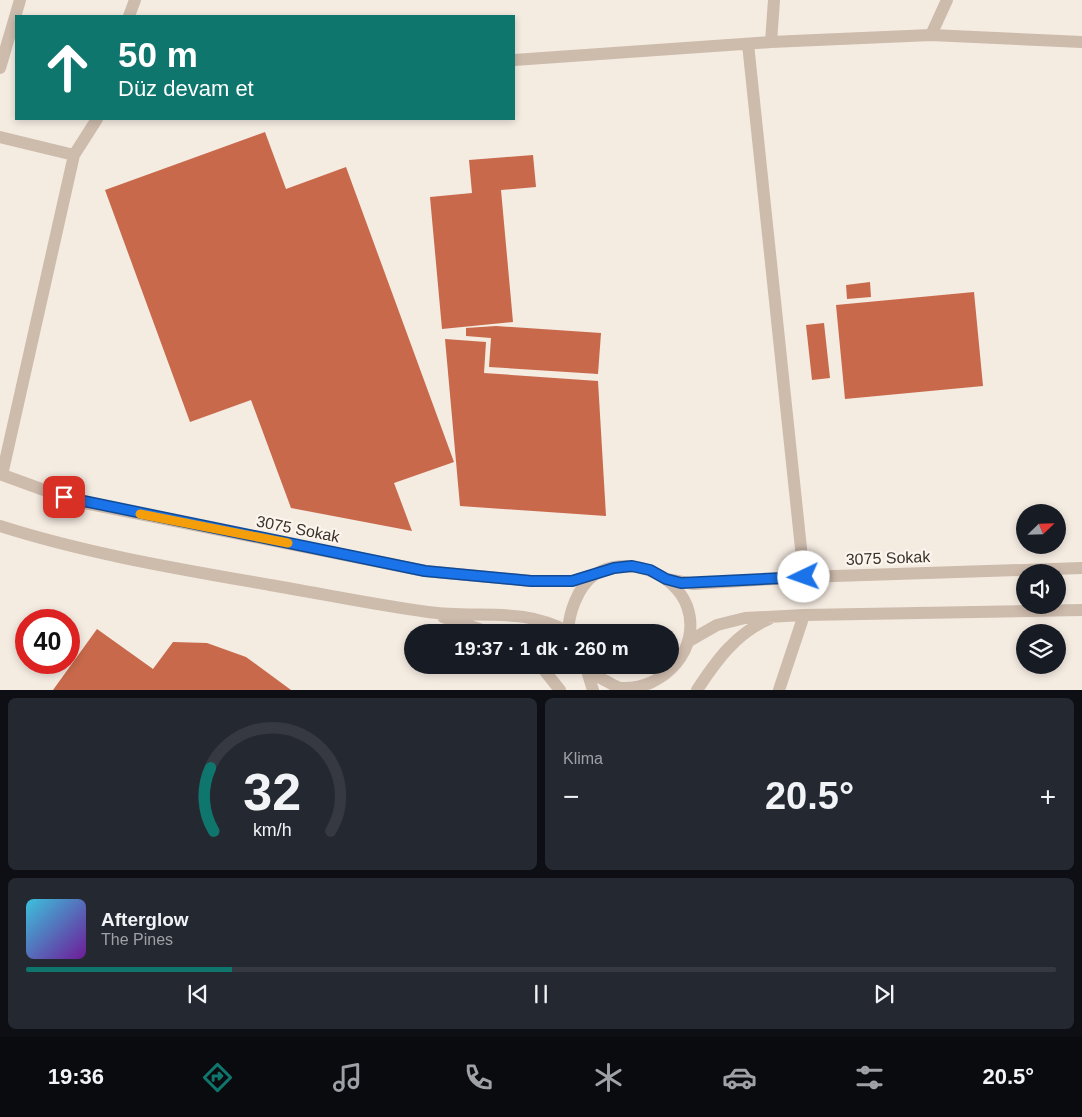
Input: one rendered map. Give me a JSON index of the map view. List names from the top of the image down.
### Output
{
  "streets": {
    "street": ["3075 Sokak"]
  },
  "north": "top right",
  "page": {
    "turn": ["50 m", "Düz devam et"],
    "limit": "40",
    "trip": "19:37 · 1 dk · 260 m",
    "tile": "Klima",
    "heat": ["−", "20.5°", "+"],
    "song": ["Afterglow", "The Pines"],
    "tabs": ["19:36", "20.5°"],
    "gauge": ["32", "km/h"]
  }
}
